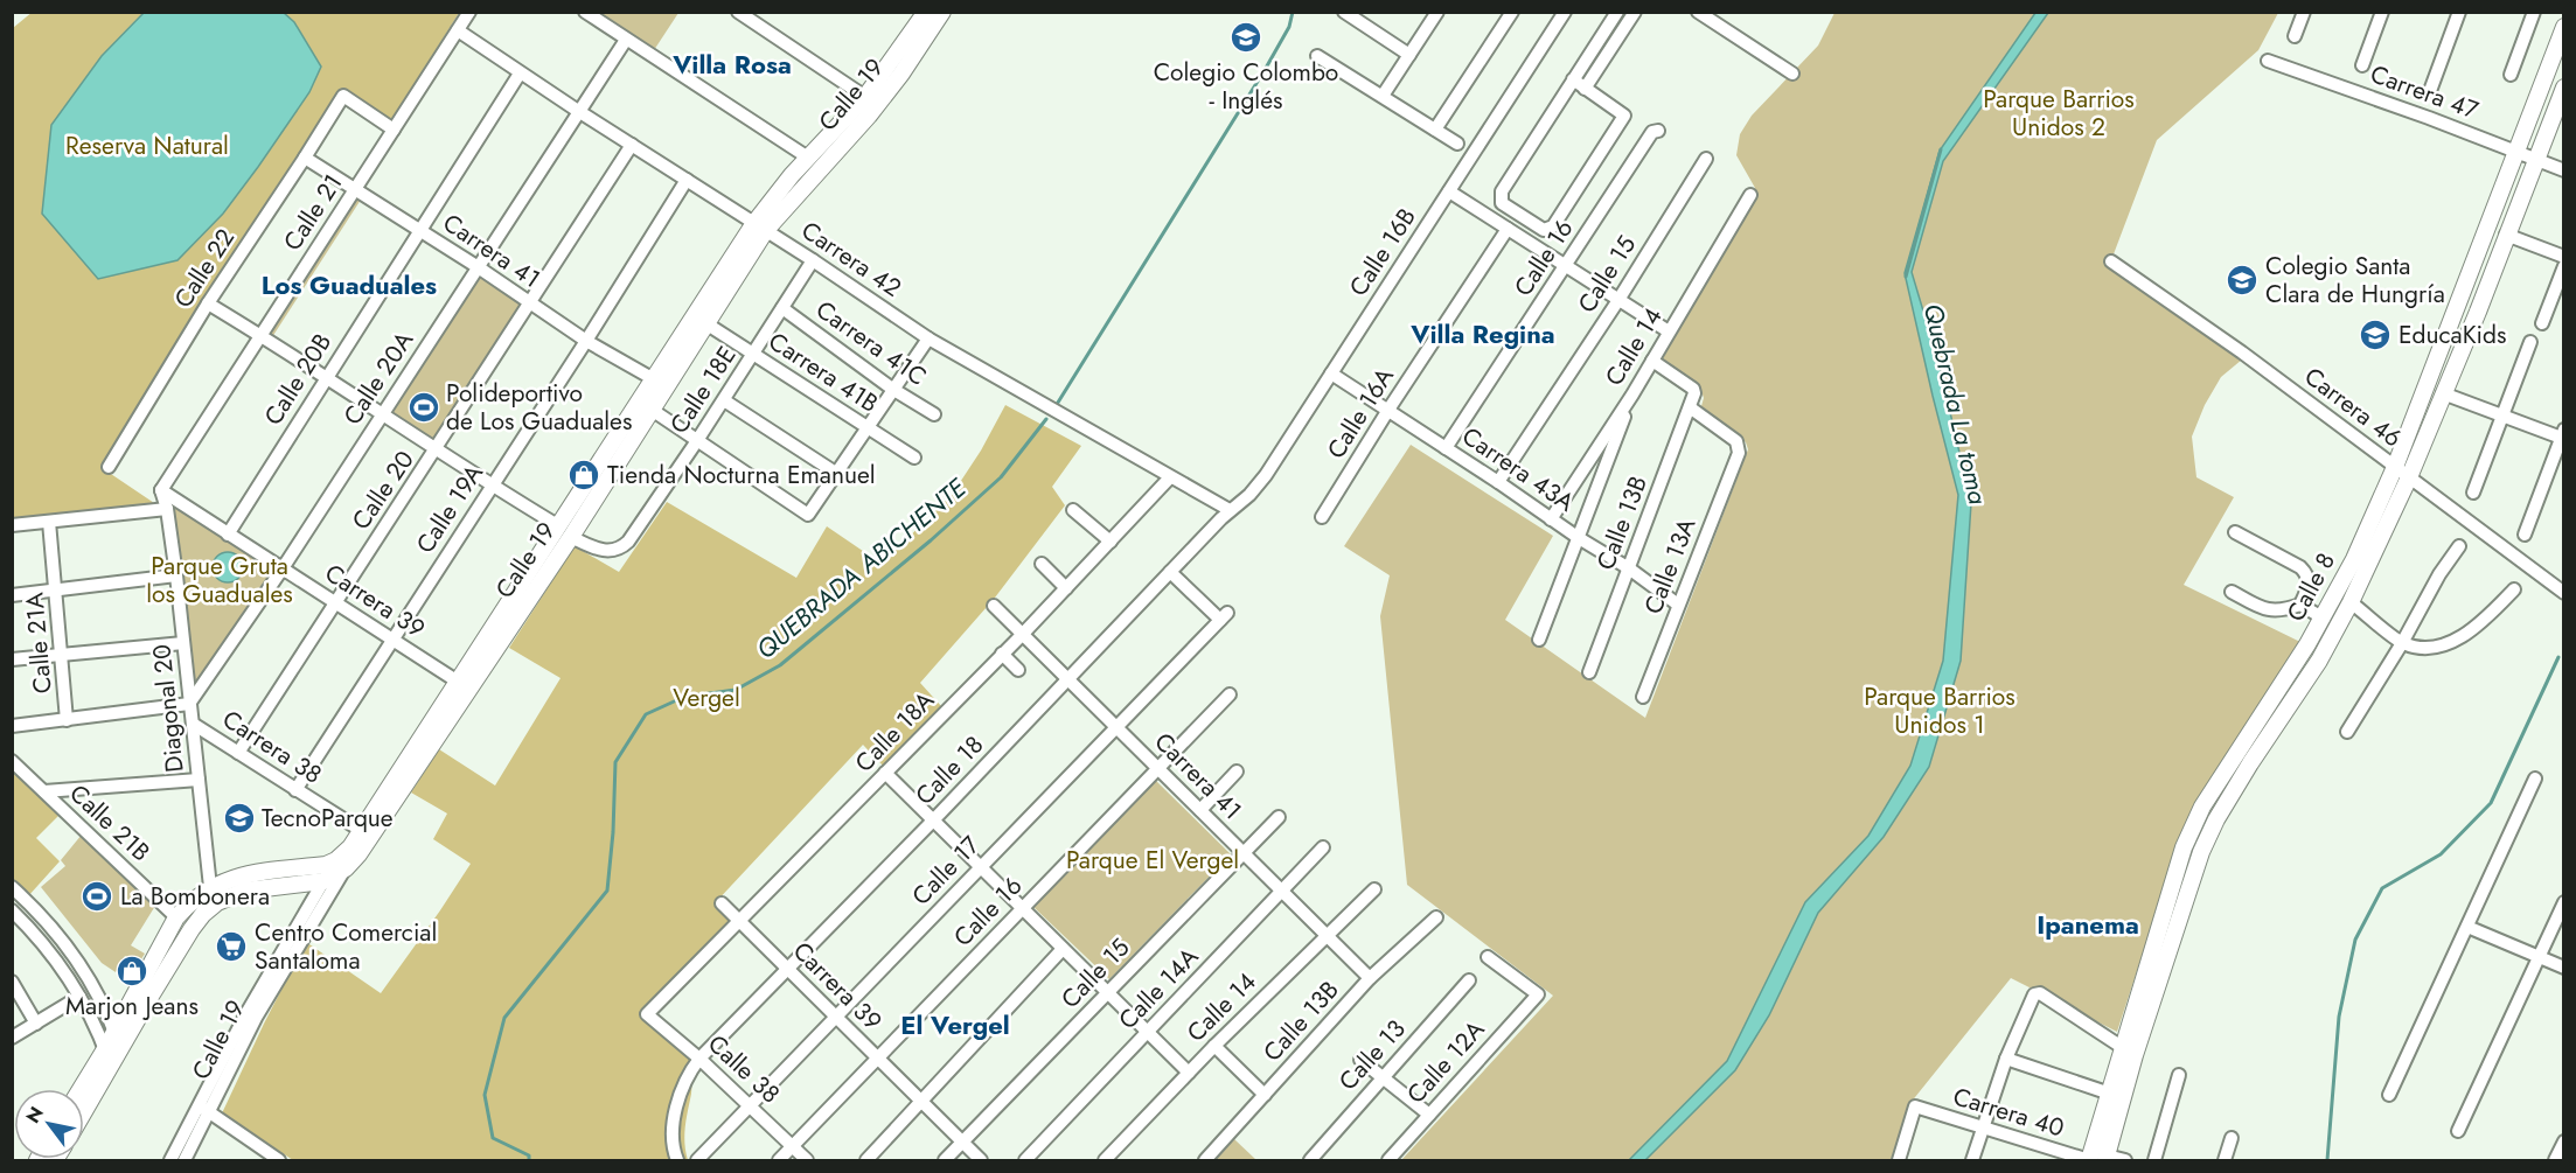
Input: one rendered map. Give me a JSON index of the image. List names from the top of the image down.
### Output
{
  "streets": {
    "main road": ["Calle 19", "Calle 8"],
    "street": [
      "Carrera 47",
      "Calle 21",
      "Carrera 41",
      "Calle 16B",
      "Calle 16",
      "Carrera 42",
      "Calle 22",
      "Calle 15",
      "Carrera 41C",
      "Calle 14",
      "Carrera 41B",
      "Calle 20A",
      "Calle 20B",
      "Calle 18E",
      "Carrera 46",
      "Calle 16A",
      "Carrera 43A",
      "Calle 20",
      "Calle 19A",
      "Calle 13B",
      "Calle 13A",
      "Carrera 39",
      "Calle 21A",
      "Diagonal 20",
      "Calle 18A",
      "Carrera 38",
      "Calle 18",
      "Calle 21B",
      "Calle 17",
      "Calle 14A",
      "Calle 13",
      "Calle 12A",
      "Calle 38",
      "Carrera 40"
    ]
  },
  "crossings": [
    ["Carrera 47", "Calle 8"],
    ["Calle 19", "Carrera 41"],
    ["Calle 19", "Carrera 42"],
    ["Calle 19", "Carrera 41B"],
    ["Calle 19", "Calle 18E"],
    ["Calle 19", "Carrera 39"],
    ["Calle 19", "Carrera 38"],
    ["Calle 21", "Carrera 41"],
    ["Calle 21", "Carrera 42"],
    ["Calle 21", "Calle 22"],
    ["Calle 21", "Carrera 39"],
    ["Carrera 41", "Calle 16"],
    ["Carrera 41", "Calle 22"],
    ["Carrera 41", "Calle 15"],
    ["Carrera 41", "Calle 14"],
    ["Carrera 41", "Calle 20A"],
    ["Carrera 41", "Calle 20B"],
    ["Carrera 41", "Calle 20"],
    ["Carrera 41", "Calle 19A"],
    ["Carrera 41", "Calle 13B"],
    ["Carrera 41", "Calle 18A"],
    ["Carrera 41", "Calle 18"],
    ["Carrera 41", "Calle 17"],
    ["Carrera 41", "Calle 14A"],
    ["Calle 16B", "Carrera 42"],
    ["Calle 16B", "Carrera 43A"],
    ["Calle 16B", "Calle 18"],
    ["Calle 16", "Carrera 43A"],
    ["Calle 16", "Carrera 39"],
    ["Calle 16", "Calle 38"],
    ["Carrera 42", "Calle 20A"],
    ["Carrera 42", "Calle 20B"],
    ["Carrera 42", "Calle 18E"],
    ["Carrera 42", "Calle 20"],
    ["Carrera 42", "Calle 19A"],
    ["Carrera 42", "Calle 18A"],
    ["Carrera 42", "Calle 18"],
    ["Calle 15", "Carrera 43A"],
    ["Calle 15", "Carrera 39"],
    ["Carrera 41C", "Calle 18E"],
    ["Calle 14", "Carrera 43A"],
    ["Calle 14", "Calle 13B"],
    ["Carrera 41B", "Calle 18E"],
    ["Calle 20A", "Carrera 39"],
    ["Calle 20A", "Diagonal 20"],
    ["Calle 20A", "Carrera 38"],
    ["Calle 20B", "Carrera 39"],
    ["Carrera 46", "Calle 8"],
    ["Calle 16A", "Carrera 43A"],
    ["Carrera 43A", "Calle 13B"],
    ["Carrera 43A", "Calle 13A"],
    ["Calle 20", "Carrera 39"],
    ["Calle 20", "Carrera 38"],
    ["Calle 19A", "Carrera 39"],
    ["Calle 19A", "Carrera 38"],
    ["Calle 13B", "Calle 13A"],
    ["Calle 8", "Carrera 40"],
    ["Carrera 39", "Calle 18A"],
    ["Carrera 39", "Calle 18"],
    ["Carrera 39", "Calle 17"],
    ["Calle 21A", "Carrera 38"],
    ["Diagonal 20", "Carrera 38"],
    ["Calle 18A", "Calle 38"],
    ["Calle 18", "Calle 17"],
    ["Calle 18", "Calle 38"],
    ["Calle 17", "Calle 38"]
  ],
  "districts": [
    "Villa Rosa",
    "Los Guaduales",
    "Villa Regina",
    "Ipanema",
    "El Vergel"
  ],
  "water": ["Quebrada La toma", "QUEBRADA ABICHENTE"],
  "parks": [
    "Parque Barrios Unidos 2",
    "Reserva Natural",
    "Parque Gruta los Guaduales",
    "Parque Barrios Unidos 1",
    "Vergel",
    "Parque El Vergel"
  ],
  "places": {
    "school or university": [
      "Colegio Colombo - Inglés",
      "Colegio Santa Clara de Hungría",
      "EducaKids",
      "TecnoParque"
    ],
    "sports": ["Polideportivo de Los Guaduales", "La Bombonera"],
    "shop": ["Tienda Nocturna Emanuel", "Marjon Jeans"],
    "supermarket": ["Centro Comercial Santaloma"]
  },
  "north": "top left"
}
